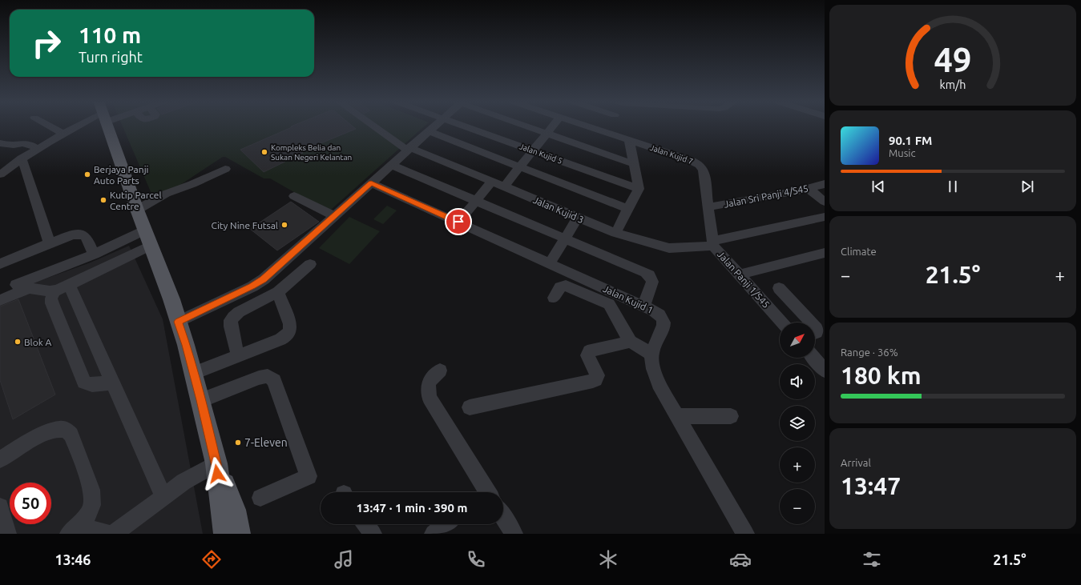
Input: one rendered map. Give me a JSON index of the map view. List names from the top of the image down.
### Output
{
  "streets": {
    "street": [
      "Jalan Kujid 5",
      "Jalan Kujid 7",
      "Jalan Sri Panji 4/S45",
      "Jalan Kujid 3",
      "Jalan Panji 1/S45",
      "Jalan Kujid 1"
    ]
  },
  "crossings": [
    ["Jalan Kujid 7", "Jalan Sri Panji 4/S45"],
    ["Jalan Kujid 7", "Jalan Panji 1/S45"],
    ["Jalan Sri Panji 4/S45", "Jalan Panji 1/S45"],
    ["Jalan Kujid 3", "Jalan Panji 1/S45"]
  ],
  "places": [
    "Kompleks Belia dan Sukan Negeri Kelantan",
    "Berjaya Panji Auto Parts",
    "Kutip Parcel Centre",
    "City Nine Futsal",
    "Blok A",
    "7-Eleven"
  ],
  "north": "top right",
  "page": {
    "turn": ["110 m", "Turn right"],
    "song": ["90.1 FM", "Music"],
    "tile": [
      "Climate",
      ["Range · 36%", "180 km"],
      ["Arrival", "13:47"]
    ],
    "heat": ["−", "21.5°", "+"],
    "map_buttons": ["+", "−"],
    "limit": "50",
    "trip": "13:47 · 1 min · 390 m",
    "tabs": ["13:46", "21.5°"],
    "gauge": ["49", "km/h"]
  }
}
